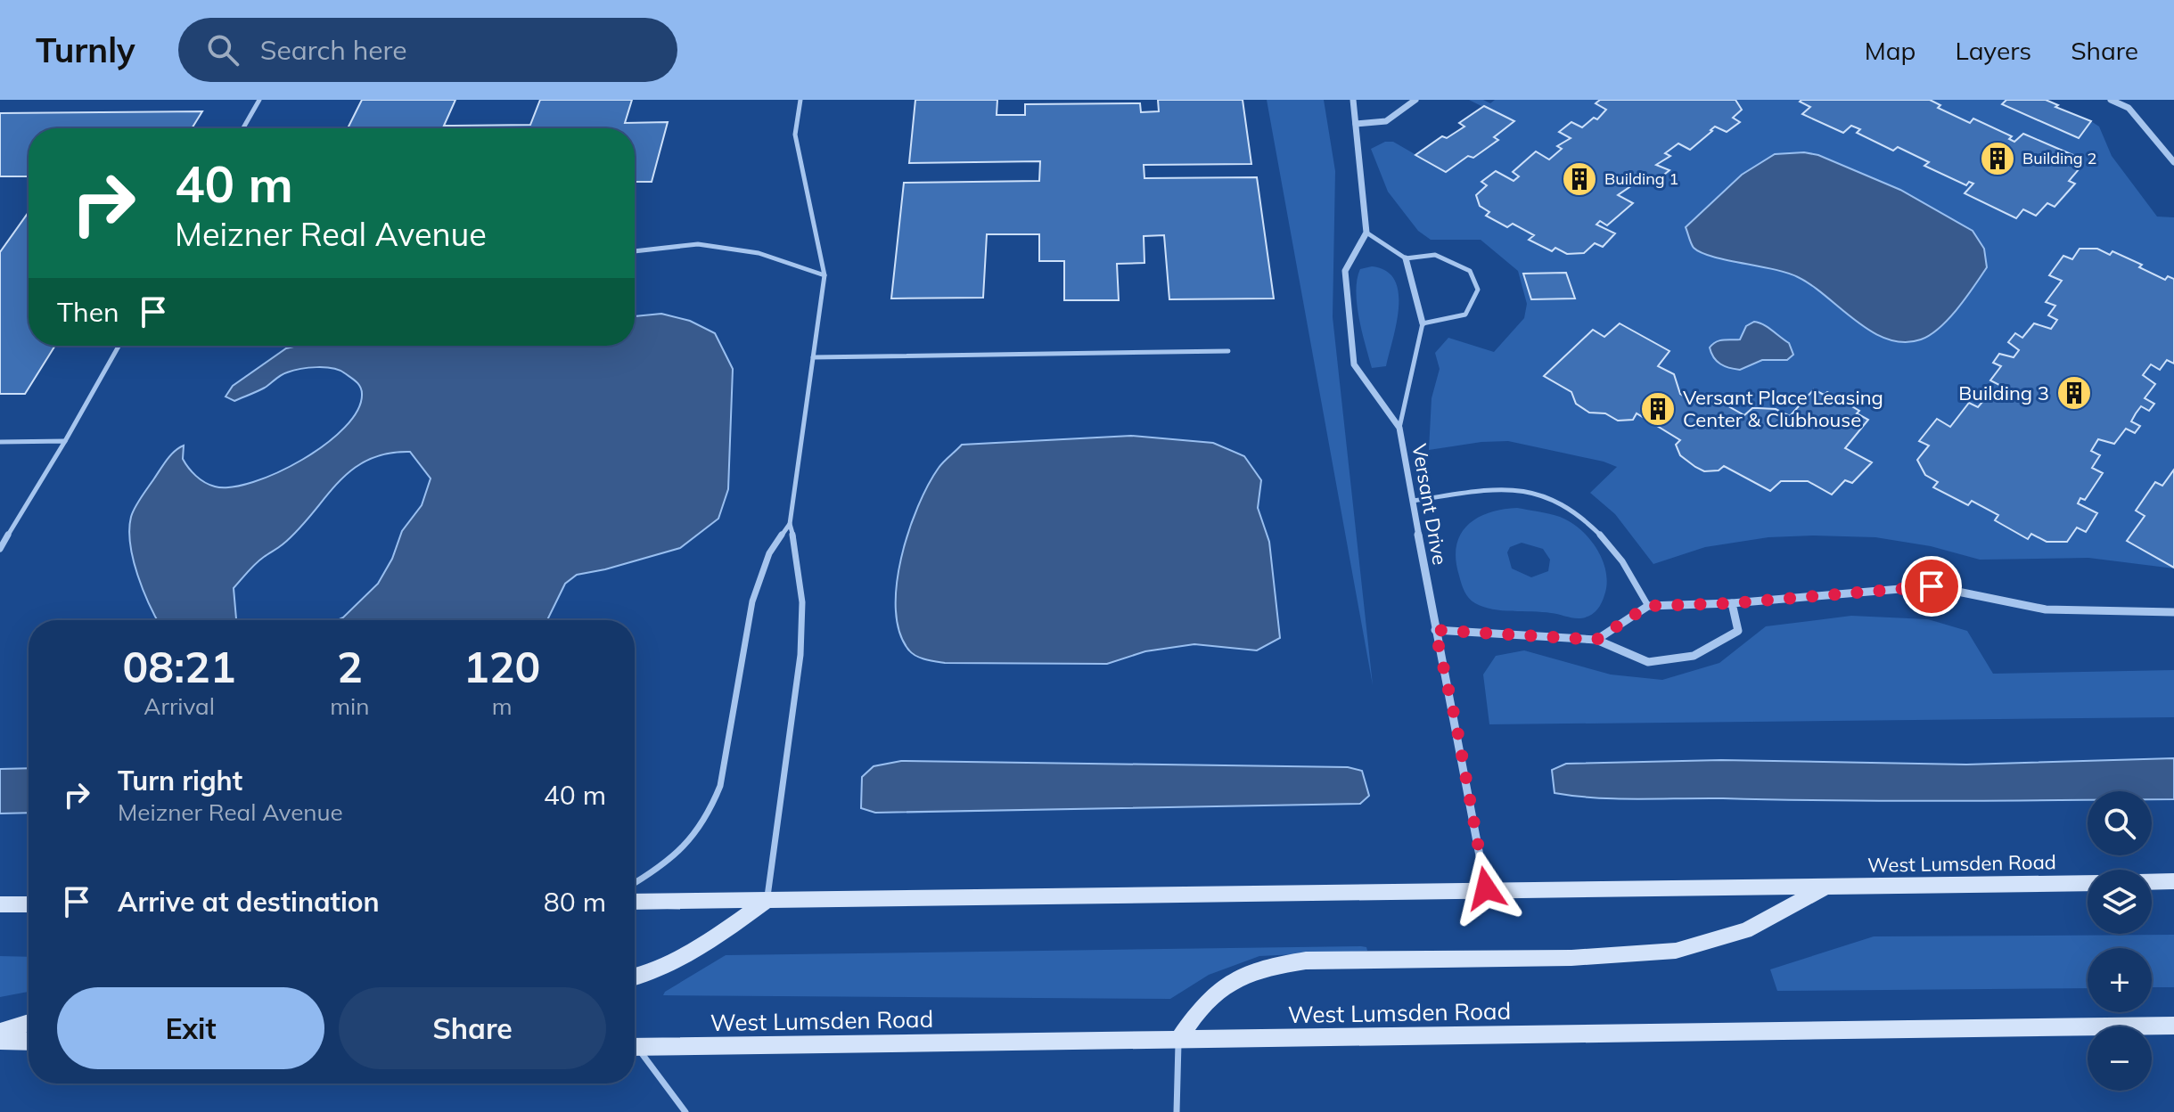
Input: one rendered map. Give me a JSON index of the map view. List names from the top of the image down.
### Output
{
  "streets": {
    "main road": ["West Lumsden Road"],
    "street": ["Versant Drive"]
  },
  "crossings": [
    ["Versant Drive", "West Lumsden Road"]
  ],
  "places": {
    "building": [
      "Building 2",
      "Building 1",
      "Building 3",
      "Versant Place Leasing Center & Clubhouse"
    ]
  },
  "page": {
    "header": "Turnly",
    "search": "Search here",
    "nav": ["Map", "Layers", "Share"],
    "turn": ["40 m", "Meizner Real Avenue"],
    "then": "Then",
    "eta": [
      "08:21",
      "Arrival",
      "2",
      "min",
      "120",
      "m"
    ],
    "list": [
      {
        "name": "Turn right",
        "note": "Meizner Real Avenue",
        "value": "40 m"
      },
      {
        "name": "Arrive at destination",
        "value": "80 m"
      }
    ],
    "map_buttons": ["+", "−"],
    "buttons": ["Exit", "Share"]
  }
}
